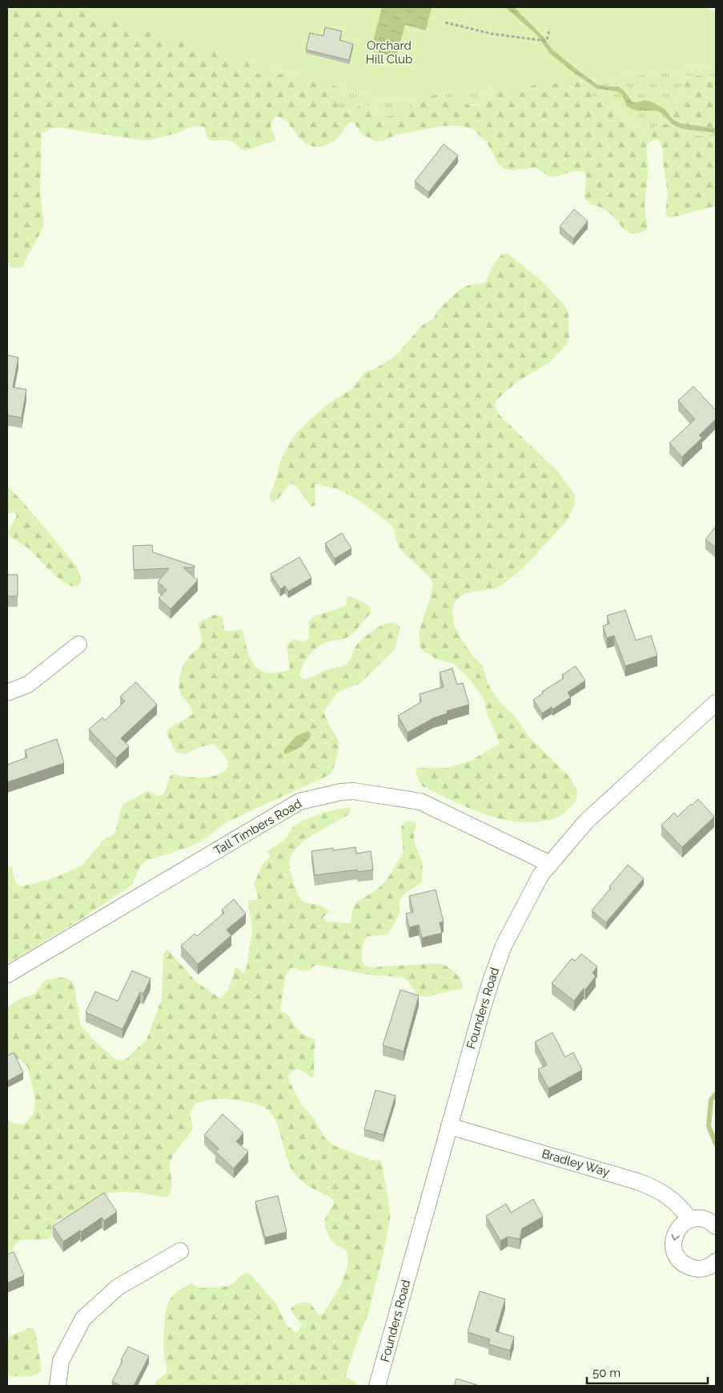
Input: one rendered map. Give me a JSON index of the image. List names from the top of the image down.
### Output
{
  "streets": {
    "street": ["Tall Timbers Road", "Founders Road", "Bradley Way"]
  },
  "crossings": [
    ["Tall Timbers Road", "Founders Road"],
    ["Founders Road", "Bradley Way"]
  ],
  "parks": ["Orchard Hill Club"],
  "scale_bar": "50 m"
}
